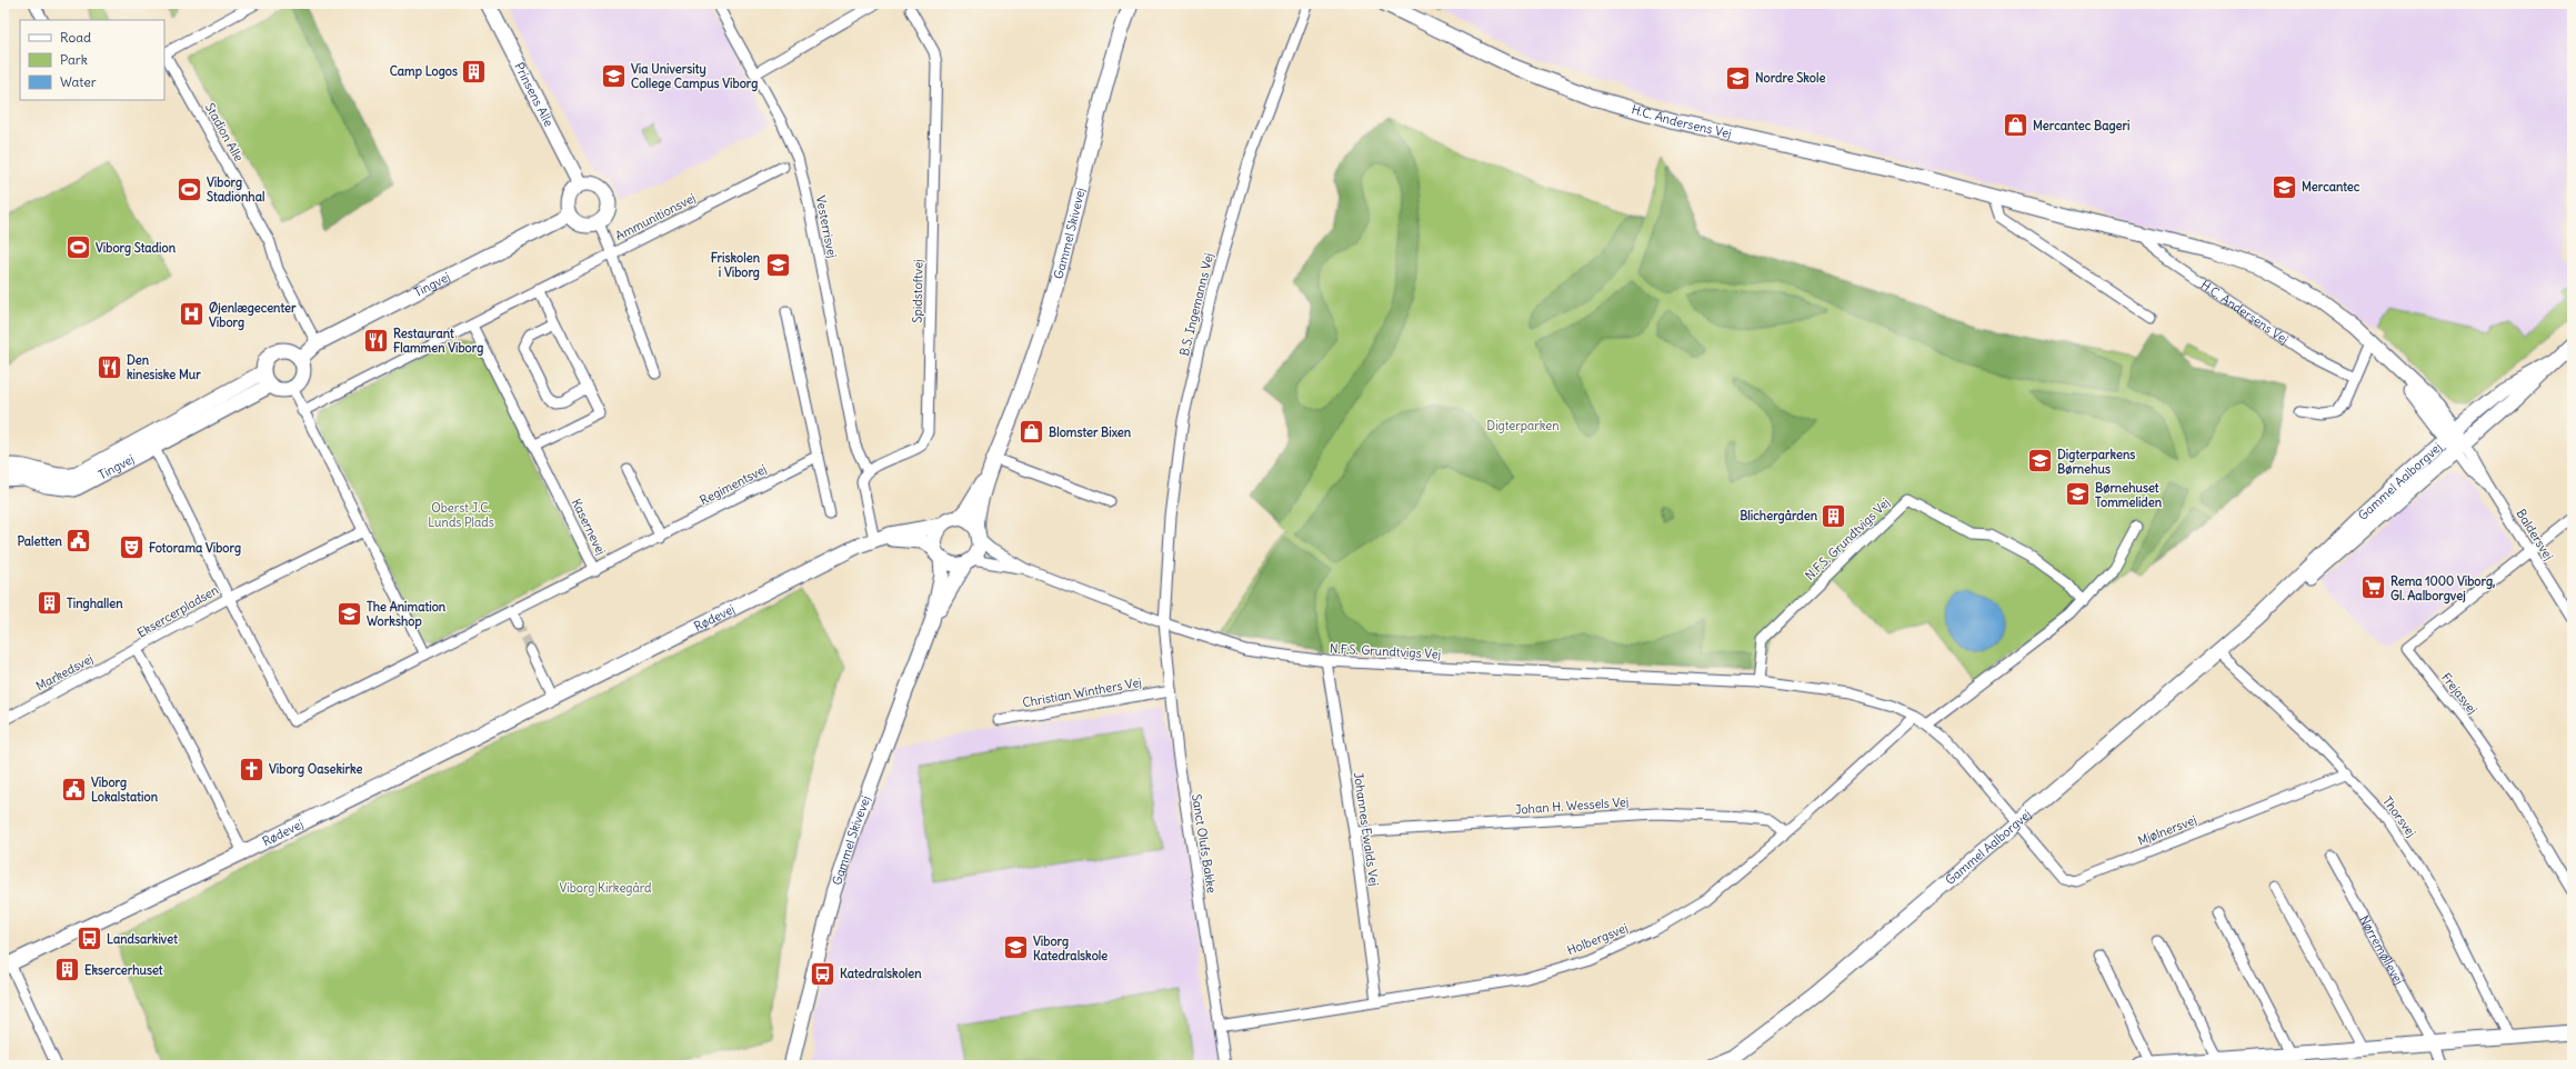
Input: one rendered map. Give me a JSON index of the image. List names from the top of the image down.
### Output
{
  "streets": {
    "street": [
      "Prinsens Alle",
      "H.C. Andersens Vej",
      "Stadion Alle",
      "Ammunitionsvej",
      "Vesterrisvej",
      "Gammel Skivevej",
      "Tingvej",
      "Spidstoftvej",
      "B.S. Ingemanns Vej",
      "Gammel Aalborgvej",
      "Regimentsvej",
      "Kasernevej",
      "Baldersvej",
      "N.F.S. Grundtvigs Vej",
      "Eksercerpladsen",
      "Rødevej",
      "Markedsvej",
      "Christian Winthers Vej",
      "Frejasvej",
      "Johan H. Wessels Vej",
      "Thorsvej",
      "Johannes Ewalds Vej",
      "Mjølnersvej",
      "Sanct Olufs Bakke",
      "Holbergsvej",
      "Nørremøllevej"
    ]
  },
  "crossings": [
    ["Prinsens Alle", "Tingvej"],
    ["H.C. Andersens Vej", "Gammel Aalborgvej"],
    ["H.C. Andersens Vej", "Baldersvej"],
    ["Stadion Alle", "Tingvej"],
    ["Ammunitionsvej", "Kasernevej"],
    ["Vesterrisvej", "Spidstoftvej"],
    ["Gammel Skivevej", "N.F.S. Grundtvigs Vej"],
    ["Gammel Skivevej", "Rødevej"],
    ["Tingvej", "Eksercerpladsen"],
    ["B.S. Ingemanns Vej", "N.F.S. Grundtvigs Vej"],
    ["B.S. Ingemanns Vej", "Sanct Olufs Bakke"],
    ["Gammel Aalborgvej", "Baldersvej"],
    ["Gammel Aalborgvej", "N.F.S. Grundtvigs Vej"],
    ["Gammel Aalborgvej", "Thorsvej"],
    ["Gammel Aalborgvej", "Mjølnersvej"],
    ["Regimentsvej", "Kasernevej"],
    ["Kasernevej", "Eksercerpladsen"],
    ["Baldersvej", "Frejasvej"],
    ["N.F.S. Grundtvigs Vej", "Rødevej"],
    ["N.F.S. Grundtvigs Vej", "Johannes Ewalds Vej"],
    ["N.F.S. Grundtvigs Vej", "Mjølnersvej"],
    ["N.F.S. Grundtvigs Vej", "Sanct Olufs Bakke"],
    ["N.F.S. Grundtvigs Vej", "Holbergsvej"],
    ["Eksercerpladsen", "Rødevej"],
    ["Eksercerpladsen", "Markedsvej"],
    ["Christian Winthers Vej", "Sanct Olufs Bakke"],
    ["Johan H. Wessels Vej", "Johannes Ewalds Vej"],
    ["Johan H. Wessels Vej", "Holbergsvej"],
    ["Thorsvej", "Mjølnersvej"],
    ["Johannes Ewalds Vej", "Holbergsvej"],
    ["Sanct Olufs Bakke", "Holbergsvej"]
  ],
  "parks": ["Digterparken", "Oberst J.C. Lunds Plads", "Viborg Kirkegård"],
  "places": {
    "building": [
      "Camp Logos",
      "Blichergården",
      "Tinghallen",
      "Eksercerhuset"
    ],
    "school or university": [
      "Via University College Campus Viborg",
      "Nordre Skole",
      "Mercantec",
      "Friskolen i Viborg",
      "Digterparkens Børnehus",
      "Børnehuset Tommeliden",
      "The Animation Workshop",
      "Viborg Katedralskole"
    ],
    "shop": ["Mercantec Bageri", "Blomster Bixen"],
    "sports": ["Viborg Stadionhal", "Viborg Stadion"],
    "hospital": ["Øjenlægecenter Viborg"],
    "restaurant": ["Restaurant Flammen Viborg", "Den kinesiske Mur"],
    "public building": ["Paletten", "Viborg Lokalstation"],
    "theatre": ["Fotorama Viborg"],
    "supermarket": ["Rema 1000 Viborg, Gl. Aalborgvej"],
    "church": ["Viborg Oasekirke"],
    "bus stop": ["Landsarkivet", "Katedralskolen"]
  },
  "legend": ["Road", "Park", "Water"]
}
